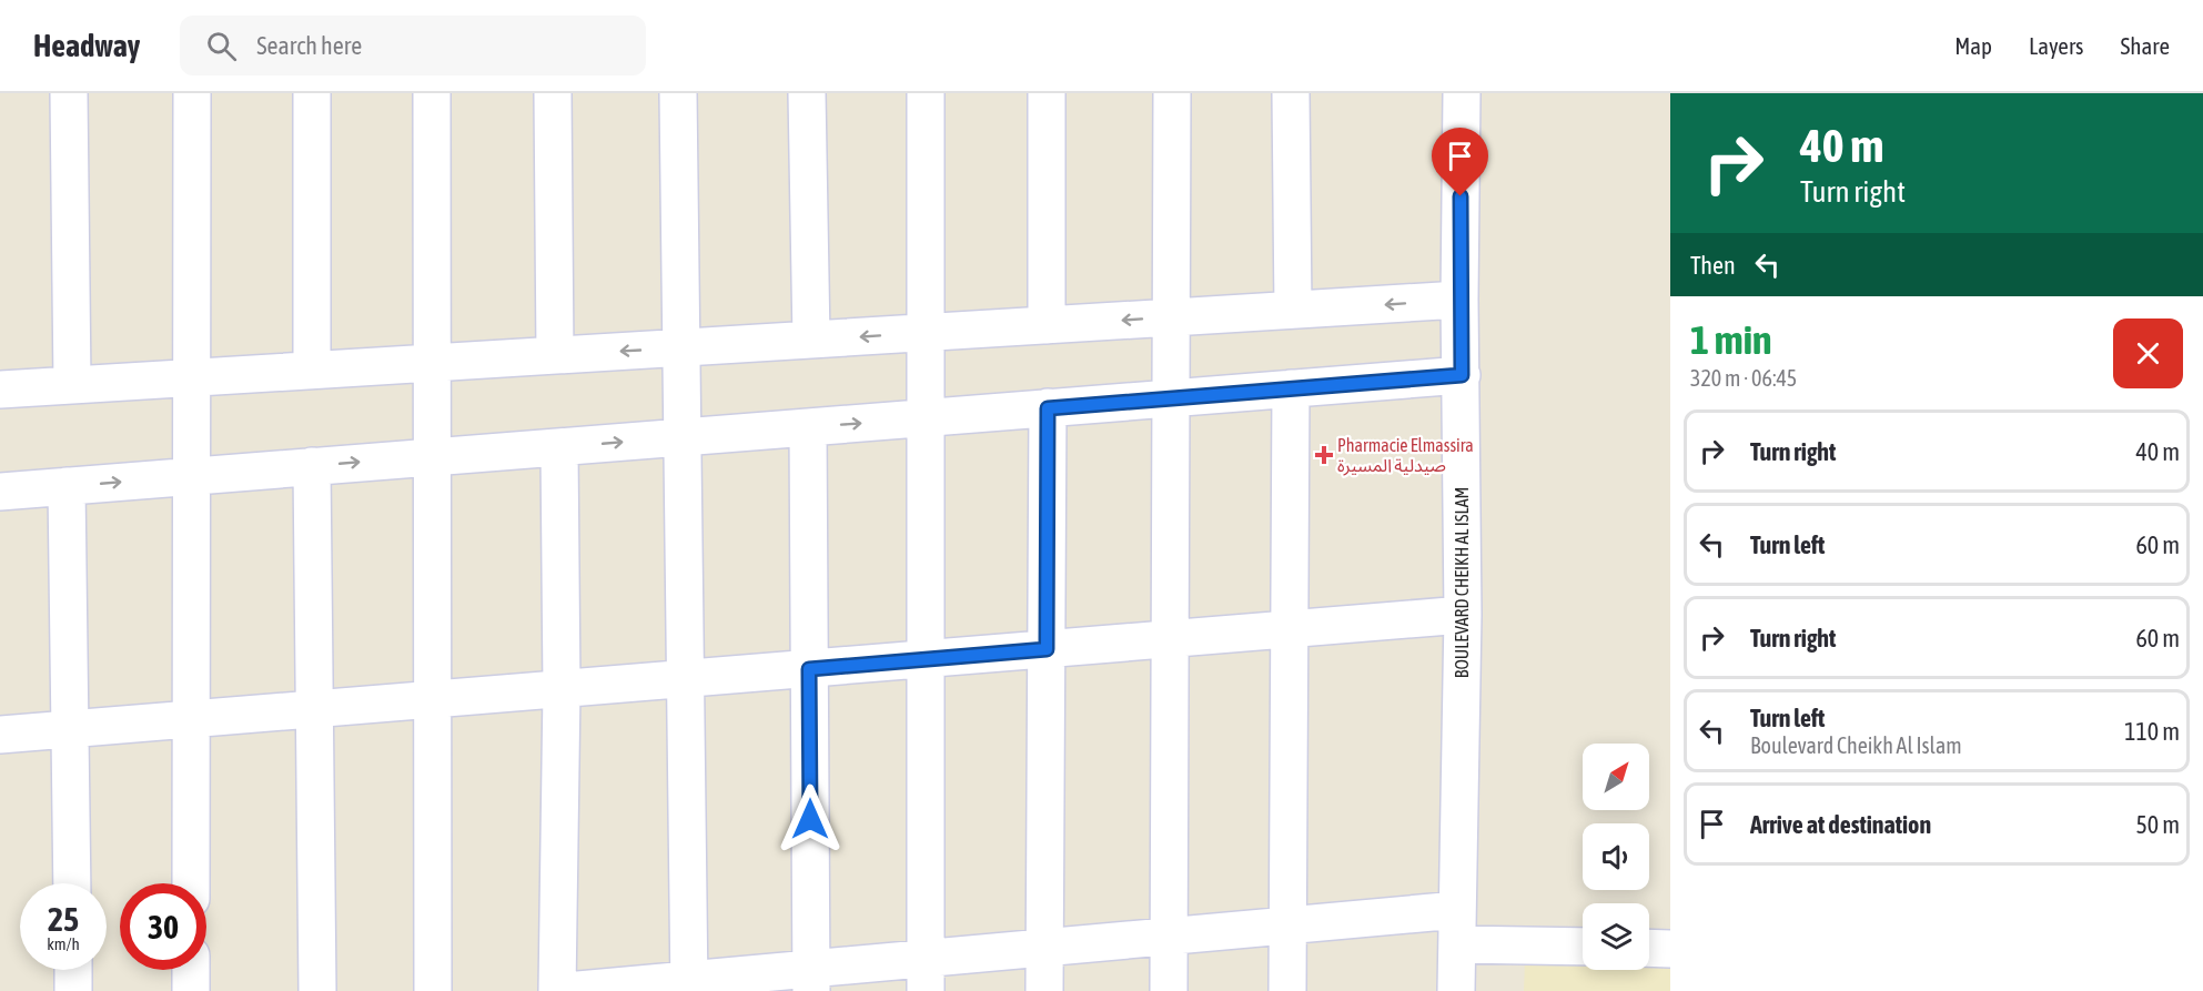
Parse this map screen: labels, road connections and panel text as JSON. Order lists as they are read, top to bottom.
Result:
{
  "streets": {
    "street": ["BOULEVARD CHEIKH AL ISLAM"]
  },
  "places": {
    "health": ["Pharmacie Elmassira صيدلية المسيرة"]
  },
  "north": "top right",
  "page": {
    "header": "Headway",
    "search": "Search here",
    "nav": ["Map", "Layers", "Share"],
    "turn": ["40 m", "Turn right"],
    "then": "Then",
    "heading": ["1 min", "320 m · 06:45"],
    "list": [
      {
        "name": "Turn right",
        "value": "40 m"
      },
      {
        "name": "Turn left",
        "value": "60 m"
      },
      {
        "name": "Turn right",
        "value": "60 m"
      },
      {
        "name": "Turn left",
        "note": "Boulevard Cheikh Al Islam",
        "value": "110 m"
      },
      {
        "name": "Arrive at destination",
        "value": "50 m"
      }
    ],
    "speed": "25 km/h",
    "limit": "30"
  }
}
